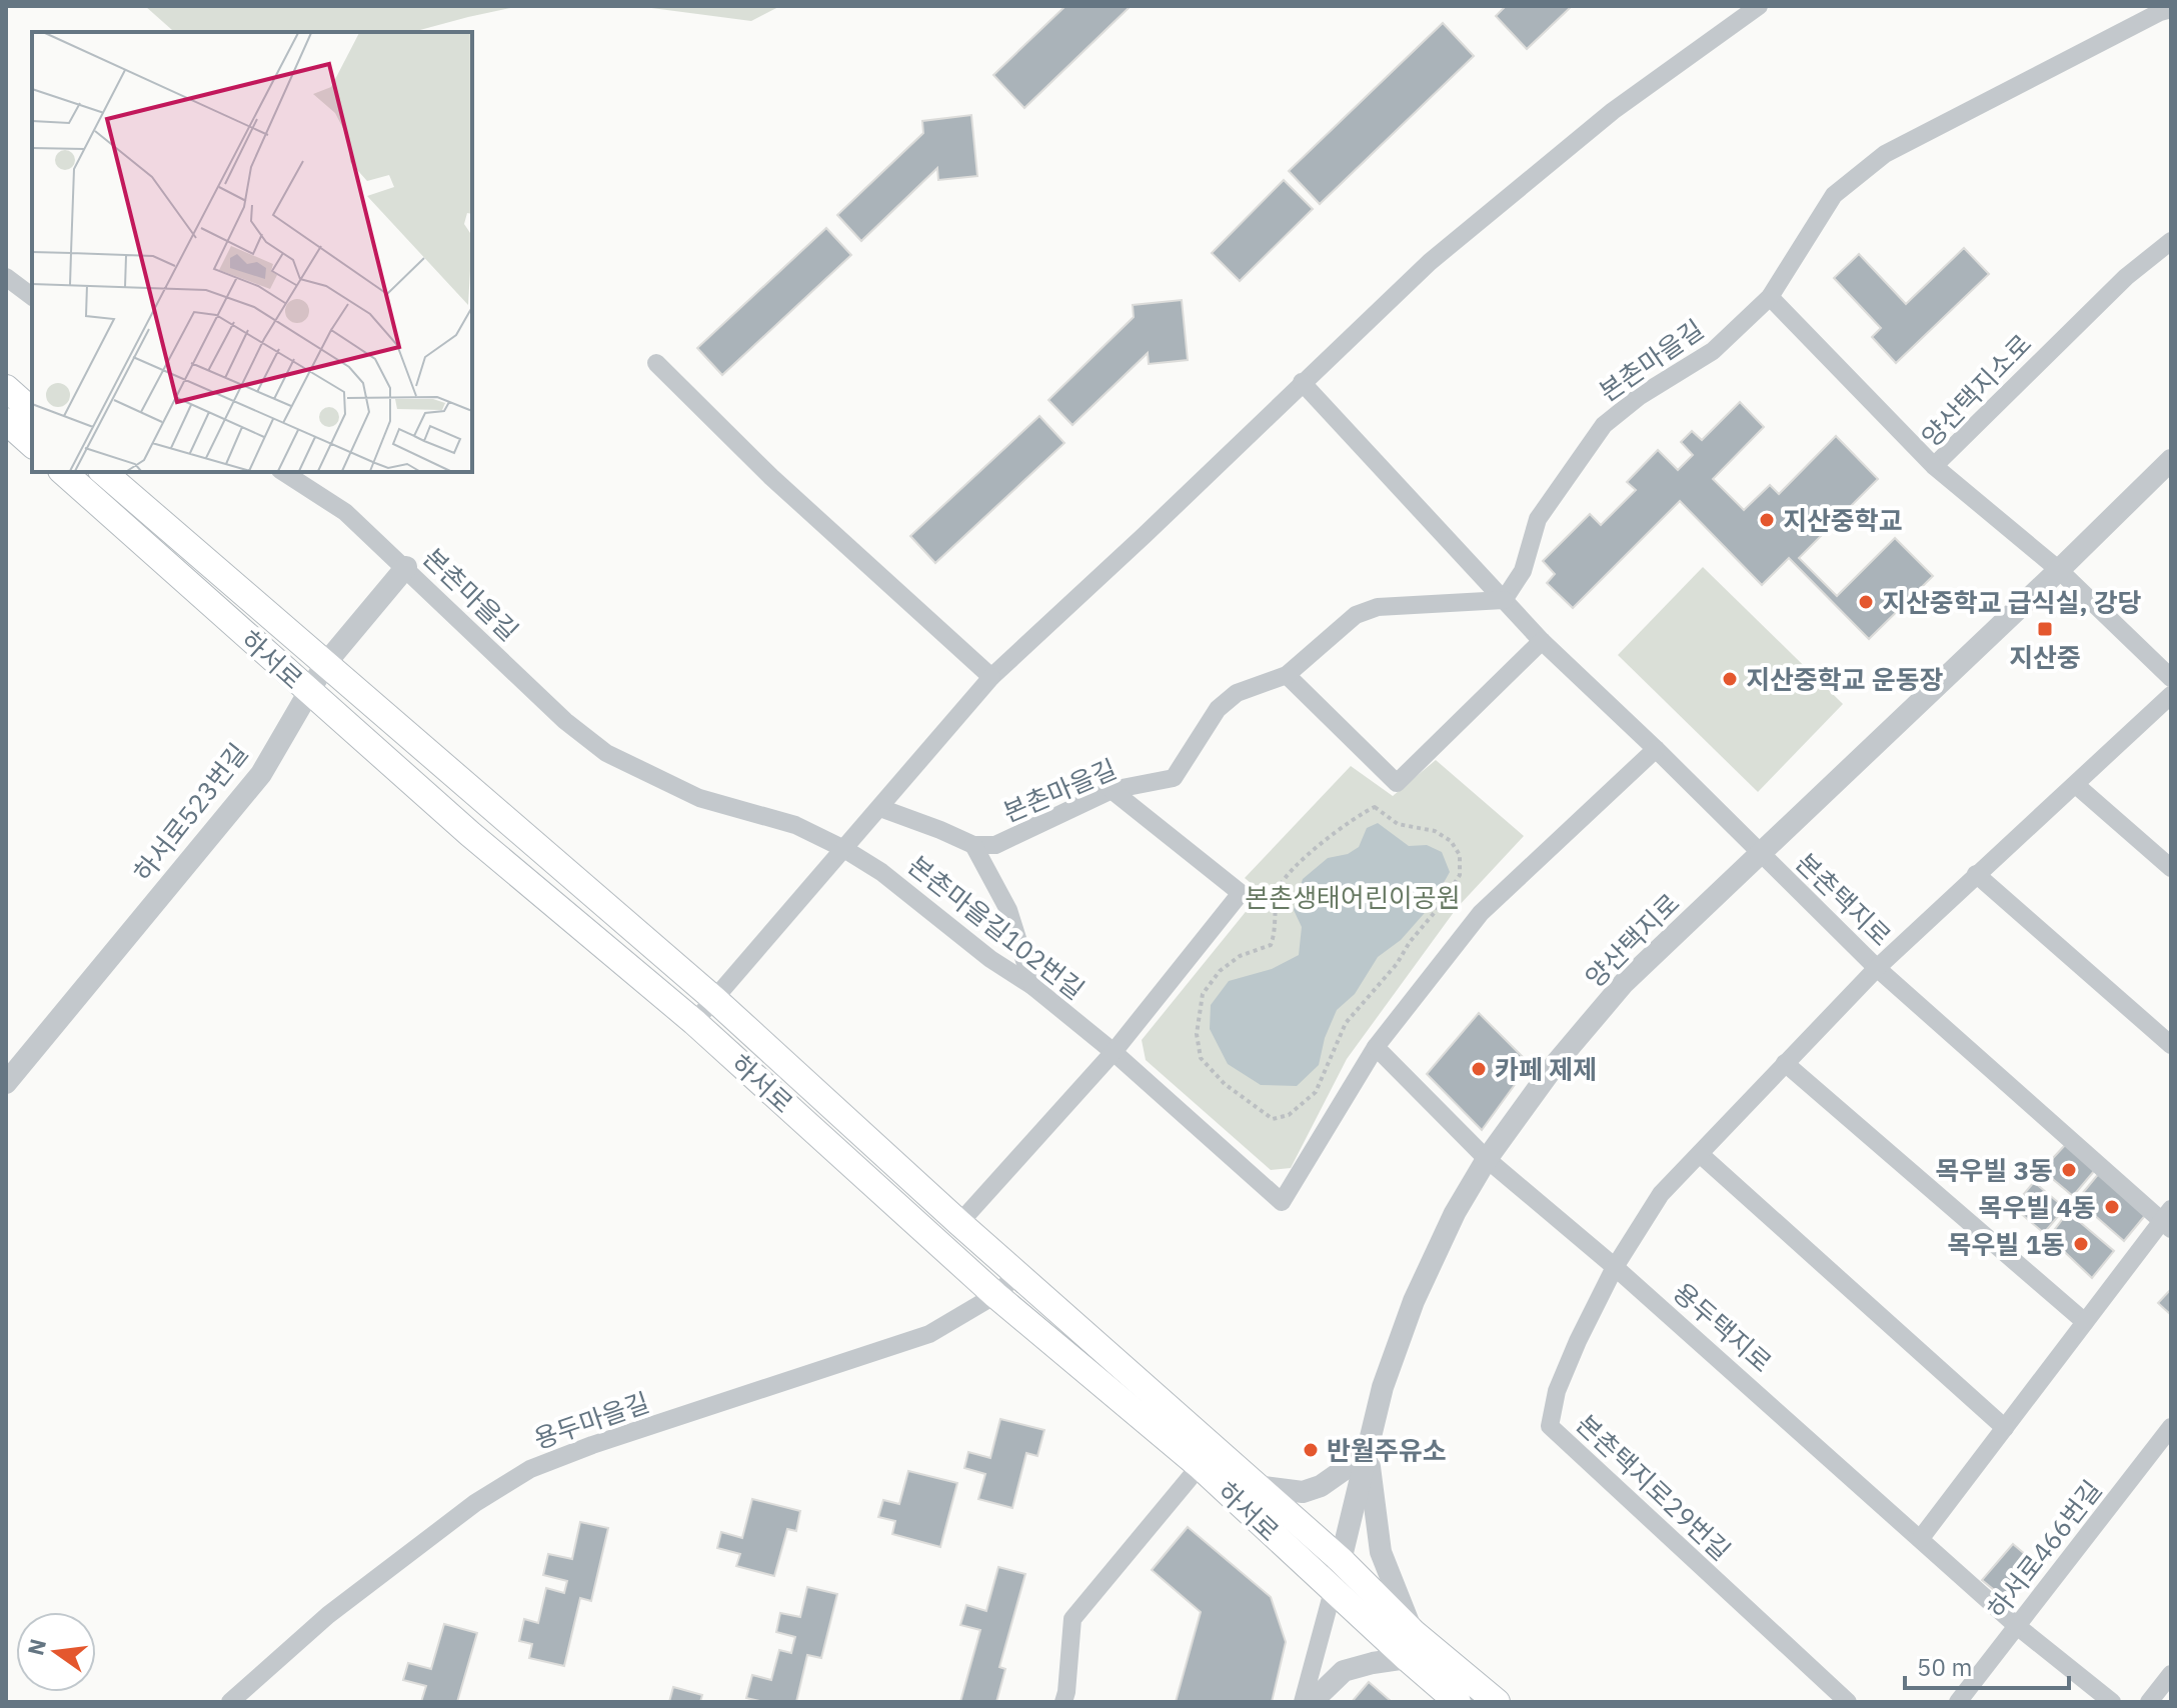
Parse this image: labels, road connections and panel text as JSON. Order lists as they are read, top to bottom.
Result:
{
  "streets": {
    "main road": ["하서로"],
    "street": [
      "본촌마을길",
      "양산택지소로",
      "하서로523번길",
      "본촌택지로",
      "본촌마을길102번길",
      "양산택지로",
      "용두택지로",
      "용두마을길",
      "본촌택지로29번길",
      "하서로466번길"
    ]
  },
  "crossings": [
    ["본촌마을길", "하서로523번길"],
    ["본촌마을길", "본촌택지로"],
    ["본촌마을길", "본촌마을길102번길"],
    ["양산택지소로", "양산택지로"],
    ["하서로", "하서로523번길"],
    ["하서로", "양산택지로"],
    ["하서로", "용두마을길"],
    ["본촌택지로", "본촌마을길102번길"],
    ["본촌택지로", "양산택지로"],
    ["본촌택지로", "본촌택지로29번길"],
    ["본촌마을길102번길", "용두택지로"],
    ["양산택지로", "용두택지로"],
    ["용두택지로", "본촌택지로29번길"],
    ["용두택지로", "하서로466번길"]
  ],
  "parks": ["본촌생태어린이공원"],
  "places": {
    "other": [
      "지산중학교",
      "지산중학교 급식실, 강당",
      "지산중학교 운동장",
      "카페 제제",
      "목우빌 3동",
      "목우빌 4동",
      "목우빌 1동",
      "반월주유소"
    ],
    "transit": ["지산중"]
  },
  "scale_bar": "50 m",
  "north": "left"
}
